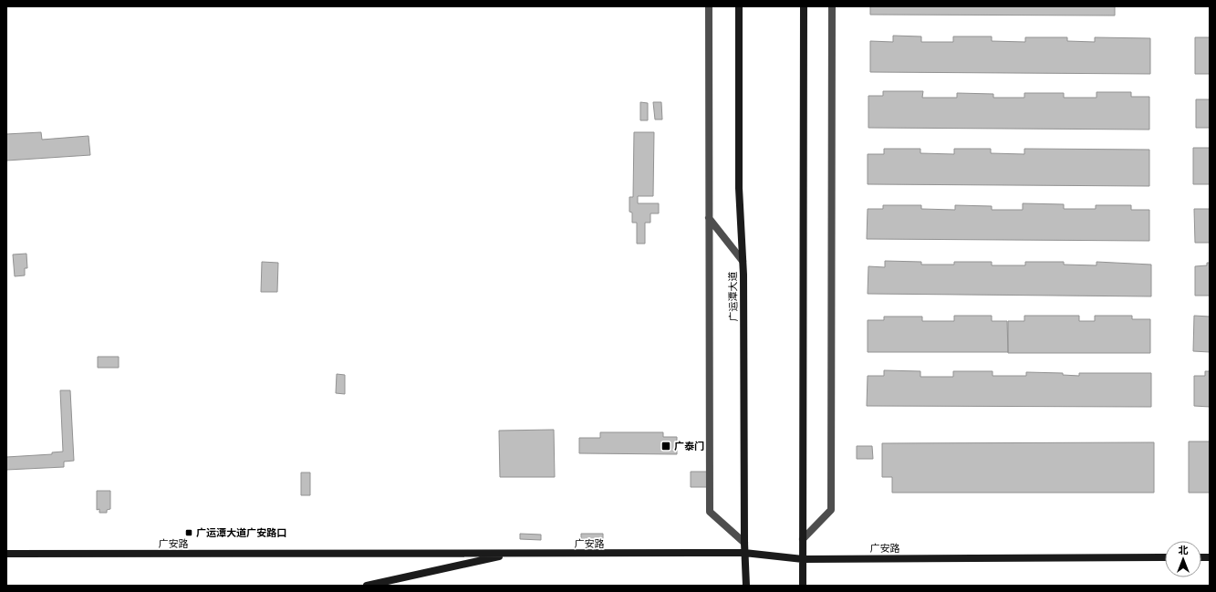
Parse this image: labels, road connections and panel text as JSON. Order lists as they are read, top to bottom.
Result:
{
  "streets": {
    "main road": ["广运潭大道", "广安路"]
  },
  "crossings": [
    ["广运潭大道", "广安路"]
  ],
  "places": {
    "transit": ["广泰门", "广运潭大道广安路口"]
  },
  "north": "top"
}
